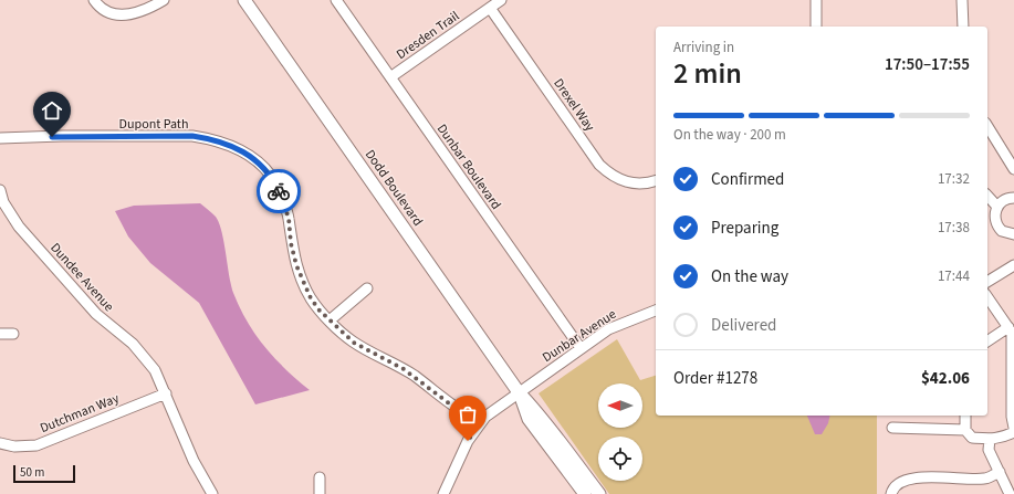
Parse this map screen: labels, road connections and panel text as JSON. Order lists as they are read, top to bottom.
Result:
{
  "streets": {
    "street": [
      "Dresden Trail",
      "Drexel Way",
      "Dupont Path",
      "Dunbar Boulevard",
      "Dodd Boulevard",
      "Dundee Avenue",
      "Dunbar Avenue",
      "Dutchman Way"
    ]
  },
  "crossings": [
    ["Dresden Trail", "Drexel Way"],
    ["Dresden Trail", "Dunbar Boulevard"],
    ["Dunbar Boulevard", "Dunbar Avenue"],
    ["Dodd Boulevard", "Dunbar Avenue"],
    ["Dundee Avenue", "Dutchman Way"]
  ],
  "scale_bar": "50 m",
  "north": "left",
  "page": {
    "heading": ["2 min", "Arriving in", "17:50–17:55"],
    "panel": ["Order #1278", "$42.06"],
    "bar": "On the way · 200 m",
    "list": [
      ["Confirmed", "17:32"],
      ["Preparing", "17:38"],
      ["On the way", "17:44"],
      "Delivered"
    ],
    "scale": "50 m"
  }
}
